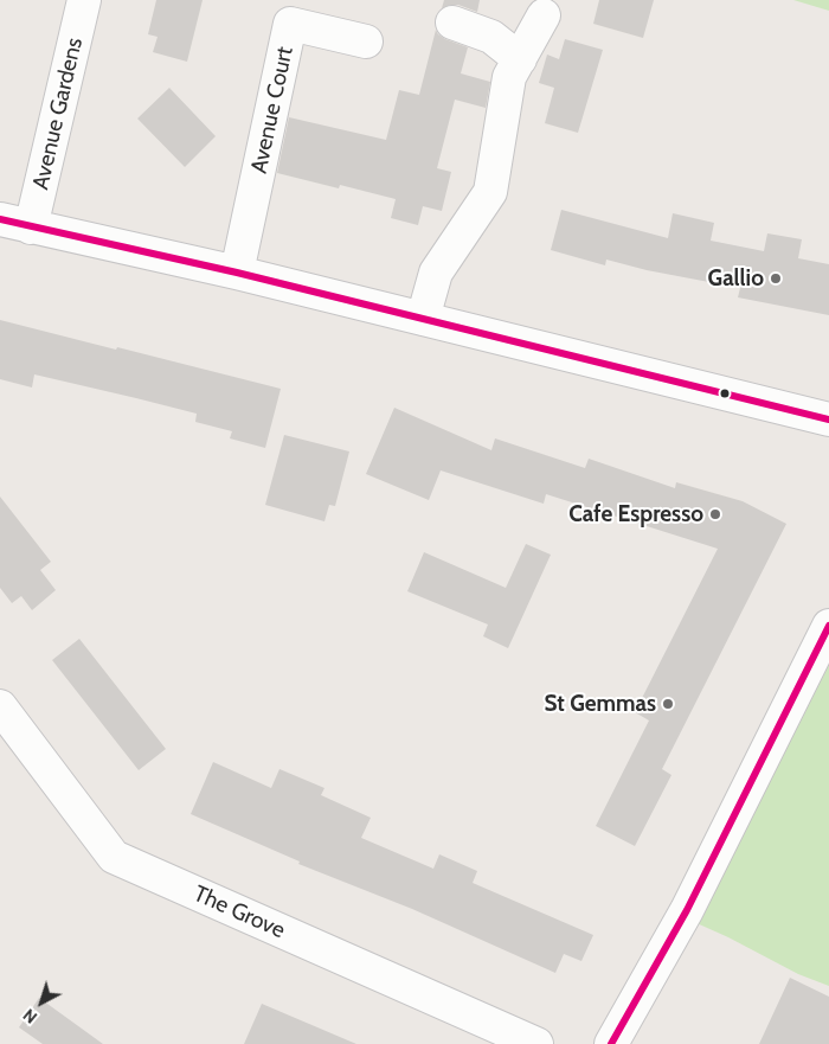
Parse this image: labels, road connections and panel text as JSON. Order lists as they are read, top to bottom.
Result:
{
  "streets": {
    "street": ["Avenue Court", "Avenue Gardens", "The Grove"]
  },
  "places": ["Gallio", "Cafe Espresso", "St Gemmas"],
  "north": "bottom left"
}
